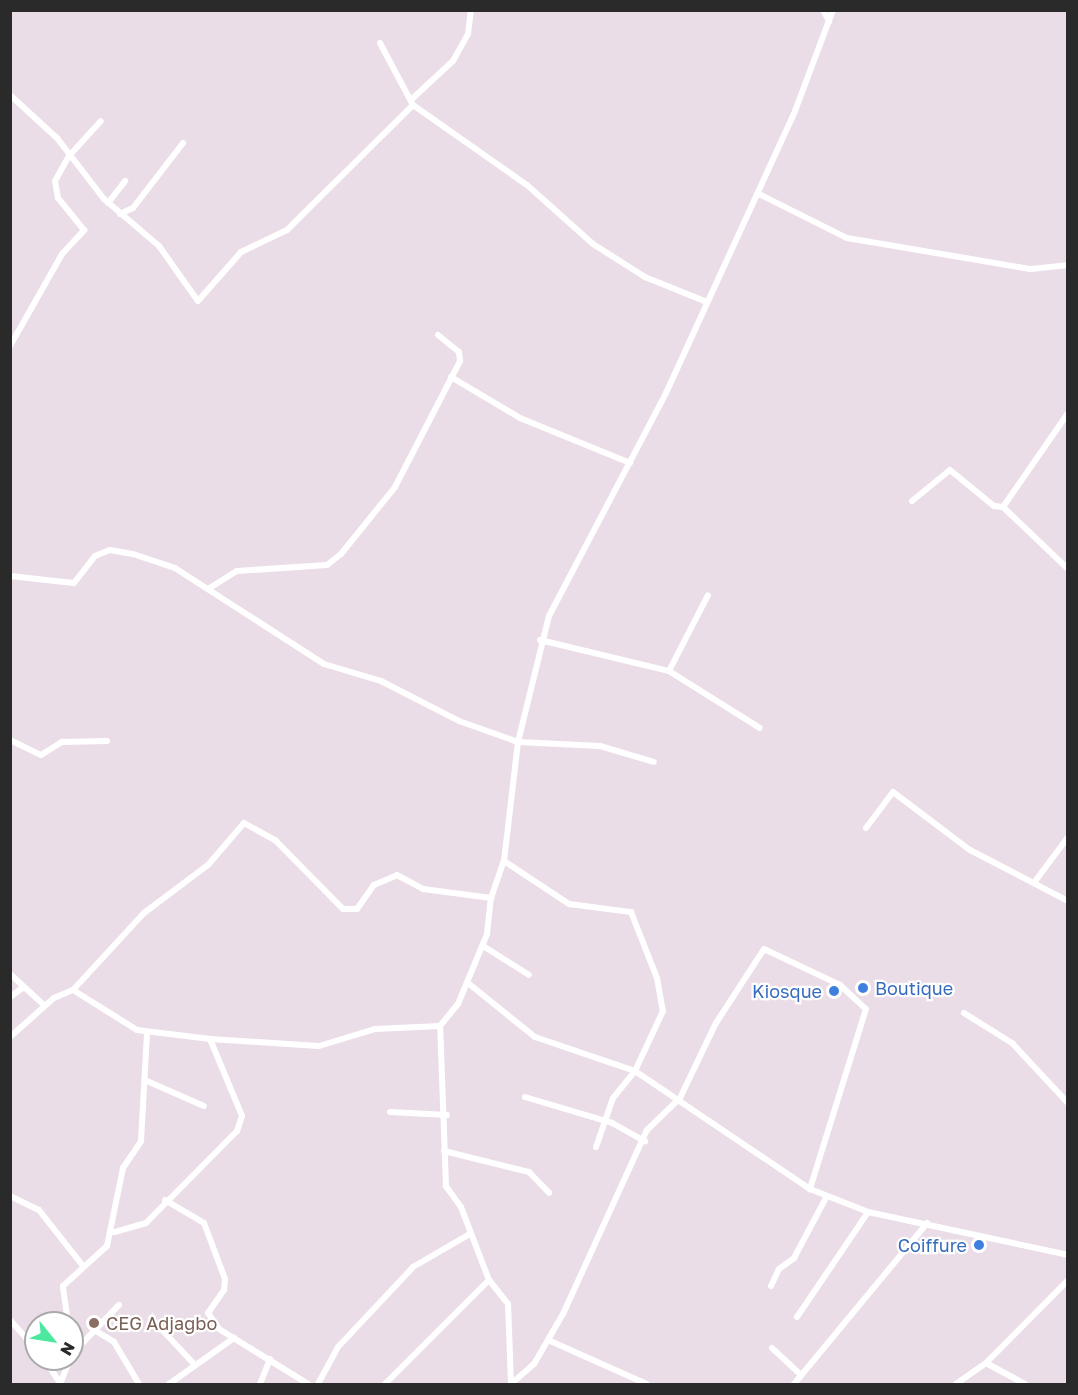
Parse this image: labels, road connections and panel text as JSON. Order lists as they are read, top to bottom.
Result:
{
  "places": [
    "Boutique",
    "Kiosque",
    "Coiffure",
    "CEG Adjagbo"
  ],
  "north": "bottom right"
}
